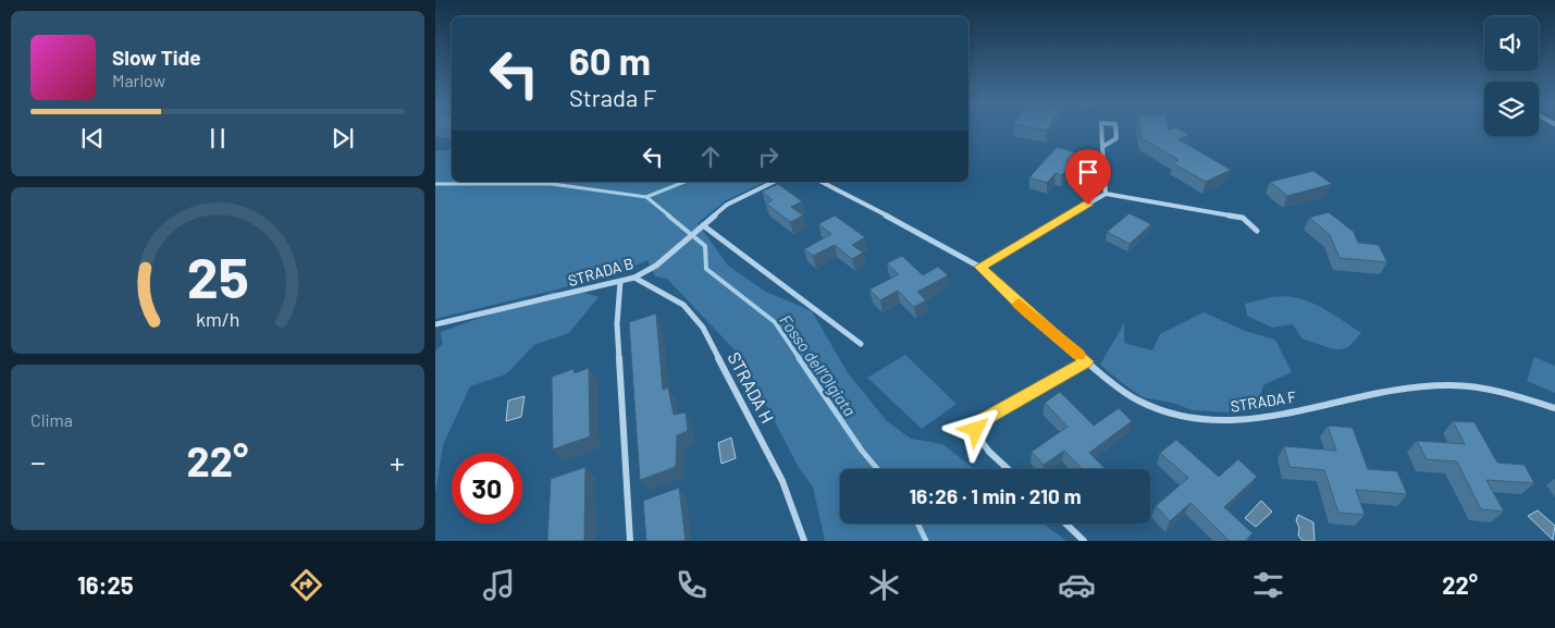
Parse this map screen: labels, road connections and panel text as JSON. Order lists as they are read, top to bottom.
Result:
{
  "streets": {
    "street": ["STRADA B", "STRADA H", "STRADA F"]
  },
  "crossings": [
    ["STRADA B", "STRADA H"]
  ],
  "water": ["Fosso dell’Olgiata"],
  "page": {
    "turn": ["60 m", "Strada F"],
    "song": ["Slow Tide", "Marlow"],
    "tile": "Clima",
    "heat": ["−", "22°", "+"],
    "limit": "30",
    "trip": "16:26 · 1 min · 210 m",
    "tabs": ["16:25", "22°"],
    "gauge": ["25", "km/h"]
  }
}
